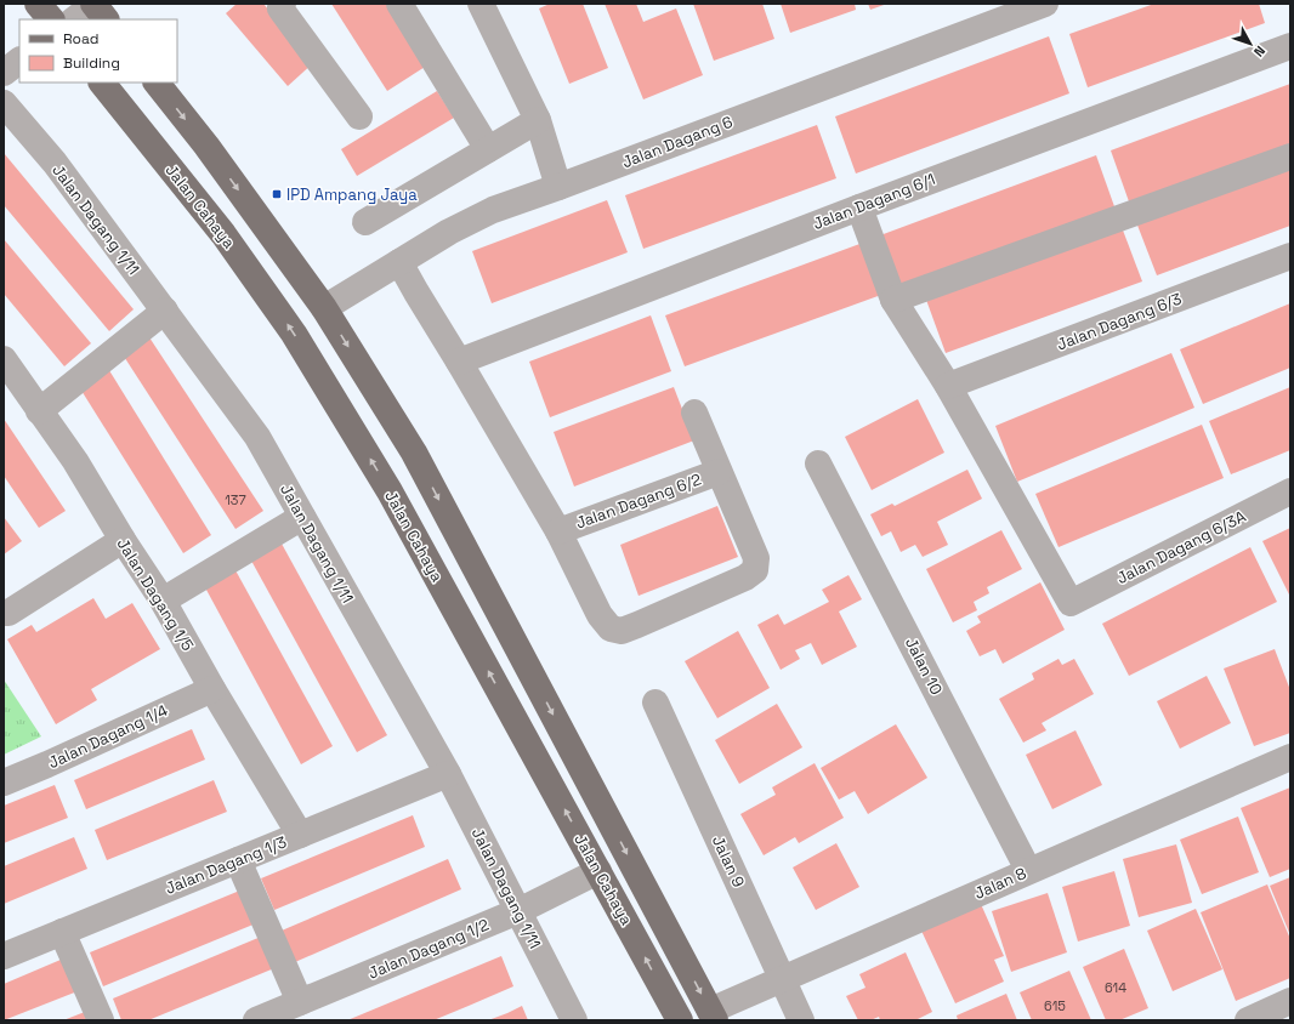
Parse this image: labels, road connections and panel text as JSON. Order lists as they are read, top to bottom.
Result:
{
  "streets": {
    "main road": ["Jalan Cahaya"],
    "street": [
      "Jalan Dagang 6",
      "Jalan Dagang 6/1",
      "Jalan Dagang 1/11",
      "Jalan Dagang 6/3",
      "Jalan Dagang 6/2",
      "Jalan Dagang 6/3A",
      "Jalan Dagang 1/5",
      "Jalan 10",
      "Jalan Dagang 1/4",
      "Jalan 9",
      "Jalan Dagang 1/3",
      "Jalan 8",
      "Jalan Dagang 1/2"
    ]
  },
  "crossings": [
    ["Jalan Dagang 6", "Jalan Cahaya"],
    ["Jalan Cahaya", "Jalan 8"],
    ["Jalan Cahaya", "Jalan Dagang 1/2"],
    ["Jalan Dagang 1/11", "Jalan Dagang 1/3"],
    ["Jalan Dagang 1/11", "Jalan Dagang 1/2"],
    ["Jalan Dagang 6/3", "Jalan Dagang 6/3A"],
    ["Jalan Dagang 1/5", "Jalan Dagang 1/4"],
    ["Jalan Dagang 1/5", "Jalan Dagang 1/3"],
    ["Jalan 10", "Jalan 8"],
    ["Jalan 9", "Jalan 8"]
  ],
  "places": {
    "transit": ["IPD Ampang Jaya"]
  },
  "house_numbers": ["137", "614", "615"],
  "legend": ["Road", "Building"],
  "north": "bottom right"
}
